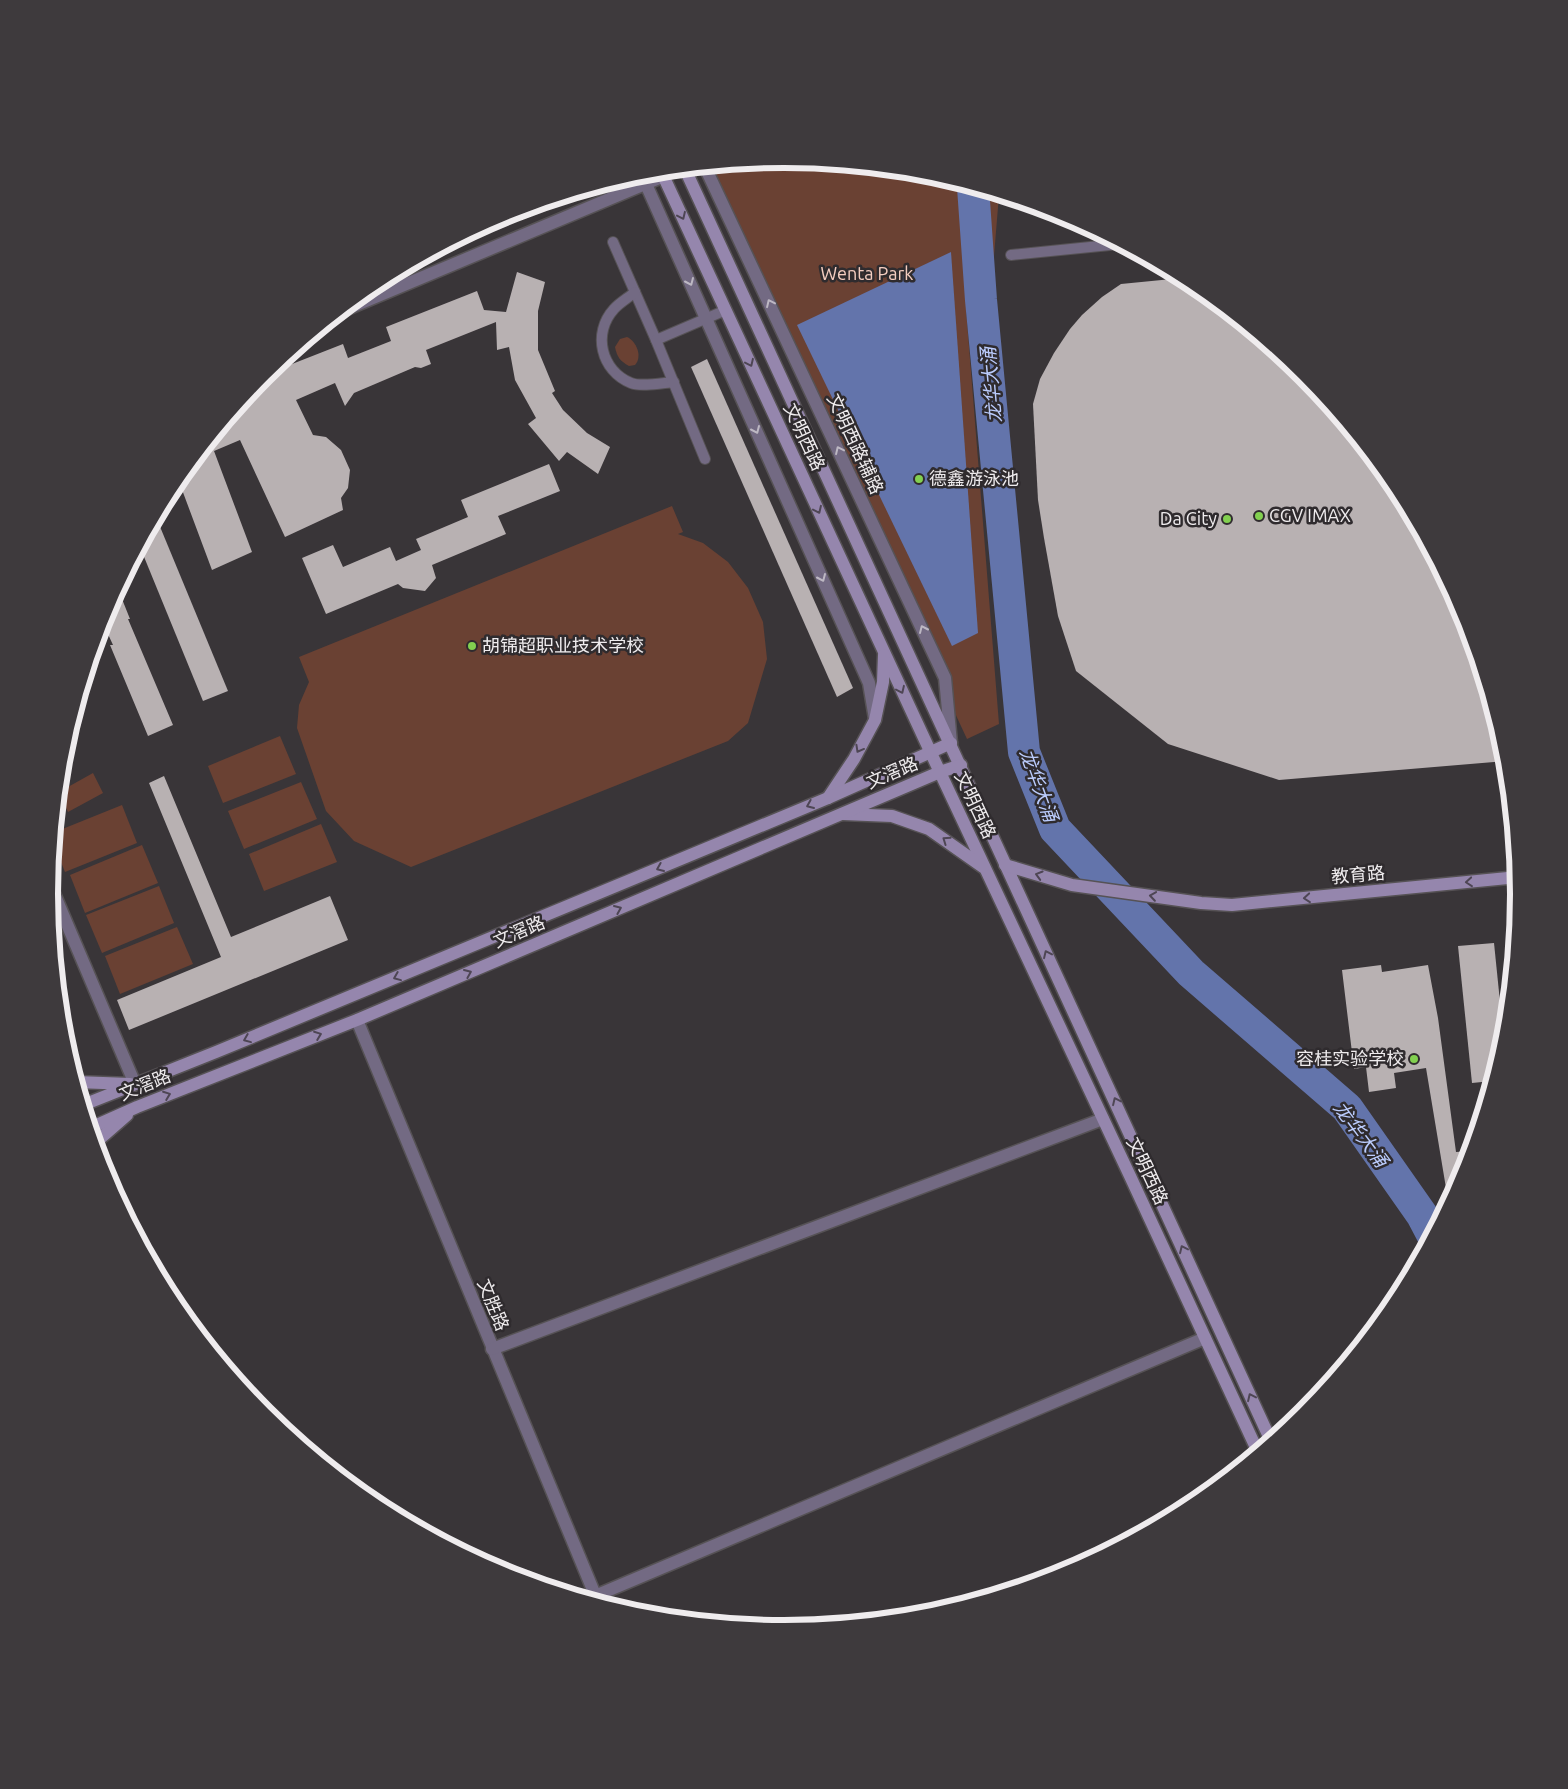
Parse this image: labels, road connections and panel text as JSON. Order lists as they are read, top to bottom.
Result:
{
  "streets": {
    "street": [
      "文明西路",
      "文明西路辅路",
      "文滘路",
      "教育路",
      "文胜路"
    ]
  },
  "crossings": [
    ["文明西路", "文明西路辅路"],
    ["文明西路", "文滘路"],
    ["文明西路", "教育路"],
    ["文明西路辅路", "文滘路"],
    ["文滘路", "文胜路"]
  ],
  "one_way": ["教育路"],
  "water": ["龙华大涌"],
  "parks": ["Wenta Park"],
  "places": [
    "德鑫游泳池",
    "CGV IMAX",
    "Da City",
    "胡锦超职业技术学校",
    "容桂实验学校"
  ]
}
